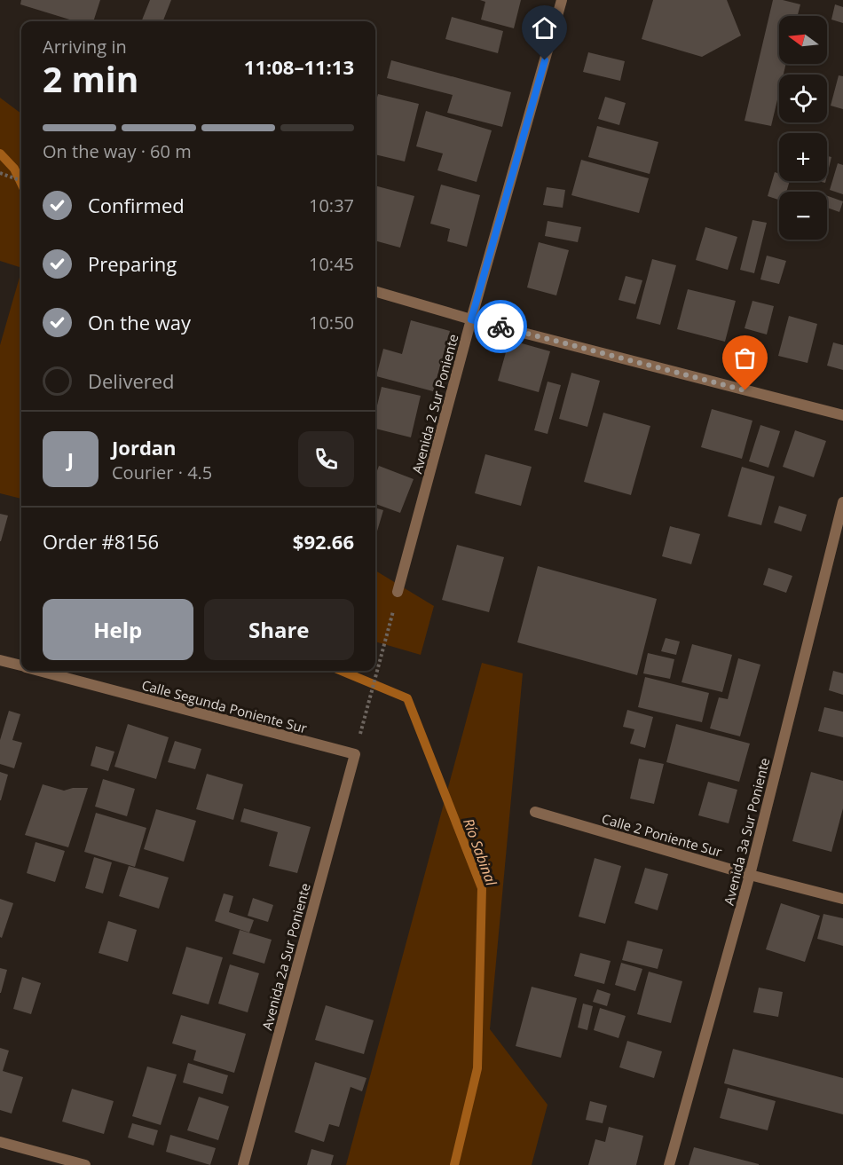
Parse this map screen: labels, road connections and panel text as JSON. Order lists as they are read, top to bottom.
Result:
{
  "streets": {
    "street": [
      "Avenida 2 Sur Poniente",
      "Calle Segunda Poniente Sur",
      "Avenida 3a Sur Poniente",
      "Calle 2 Poniente Sur",
      "Avenida 2a Sur Poniente"
    ]
  },
  "crossings": [
    ["Calle Segunda Poniente Sur", "Avenida 2a Sur Poniente"],
    ["Avenida 3a Sur Poniente", "Calle 2 Poniente Sur"]
  ],
  "water": ["Río Sabinal"],
  "north": "left",
  "page": {
    "map_buttons": ["+", "−"],
    "heading": ["2 min", "Arriving in", "11:08–11:13"],
    "panel": [
      "Jordan",
      "Courier · 4.5",
      "Order #8156",
      "$92.66"
    ],
    "bar": "On the way · 60 m",
    "list": [
      ["Confirmed", "10:37"],
      ["Preparing", "10:45"],
      ["On the way", "10:50"],
      "Delivered"
    ],
    "round": "J",
    "buttons": ["Help", "Share"]
  }
}
